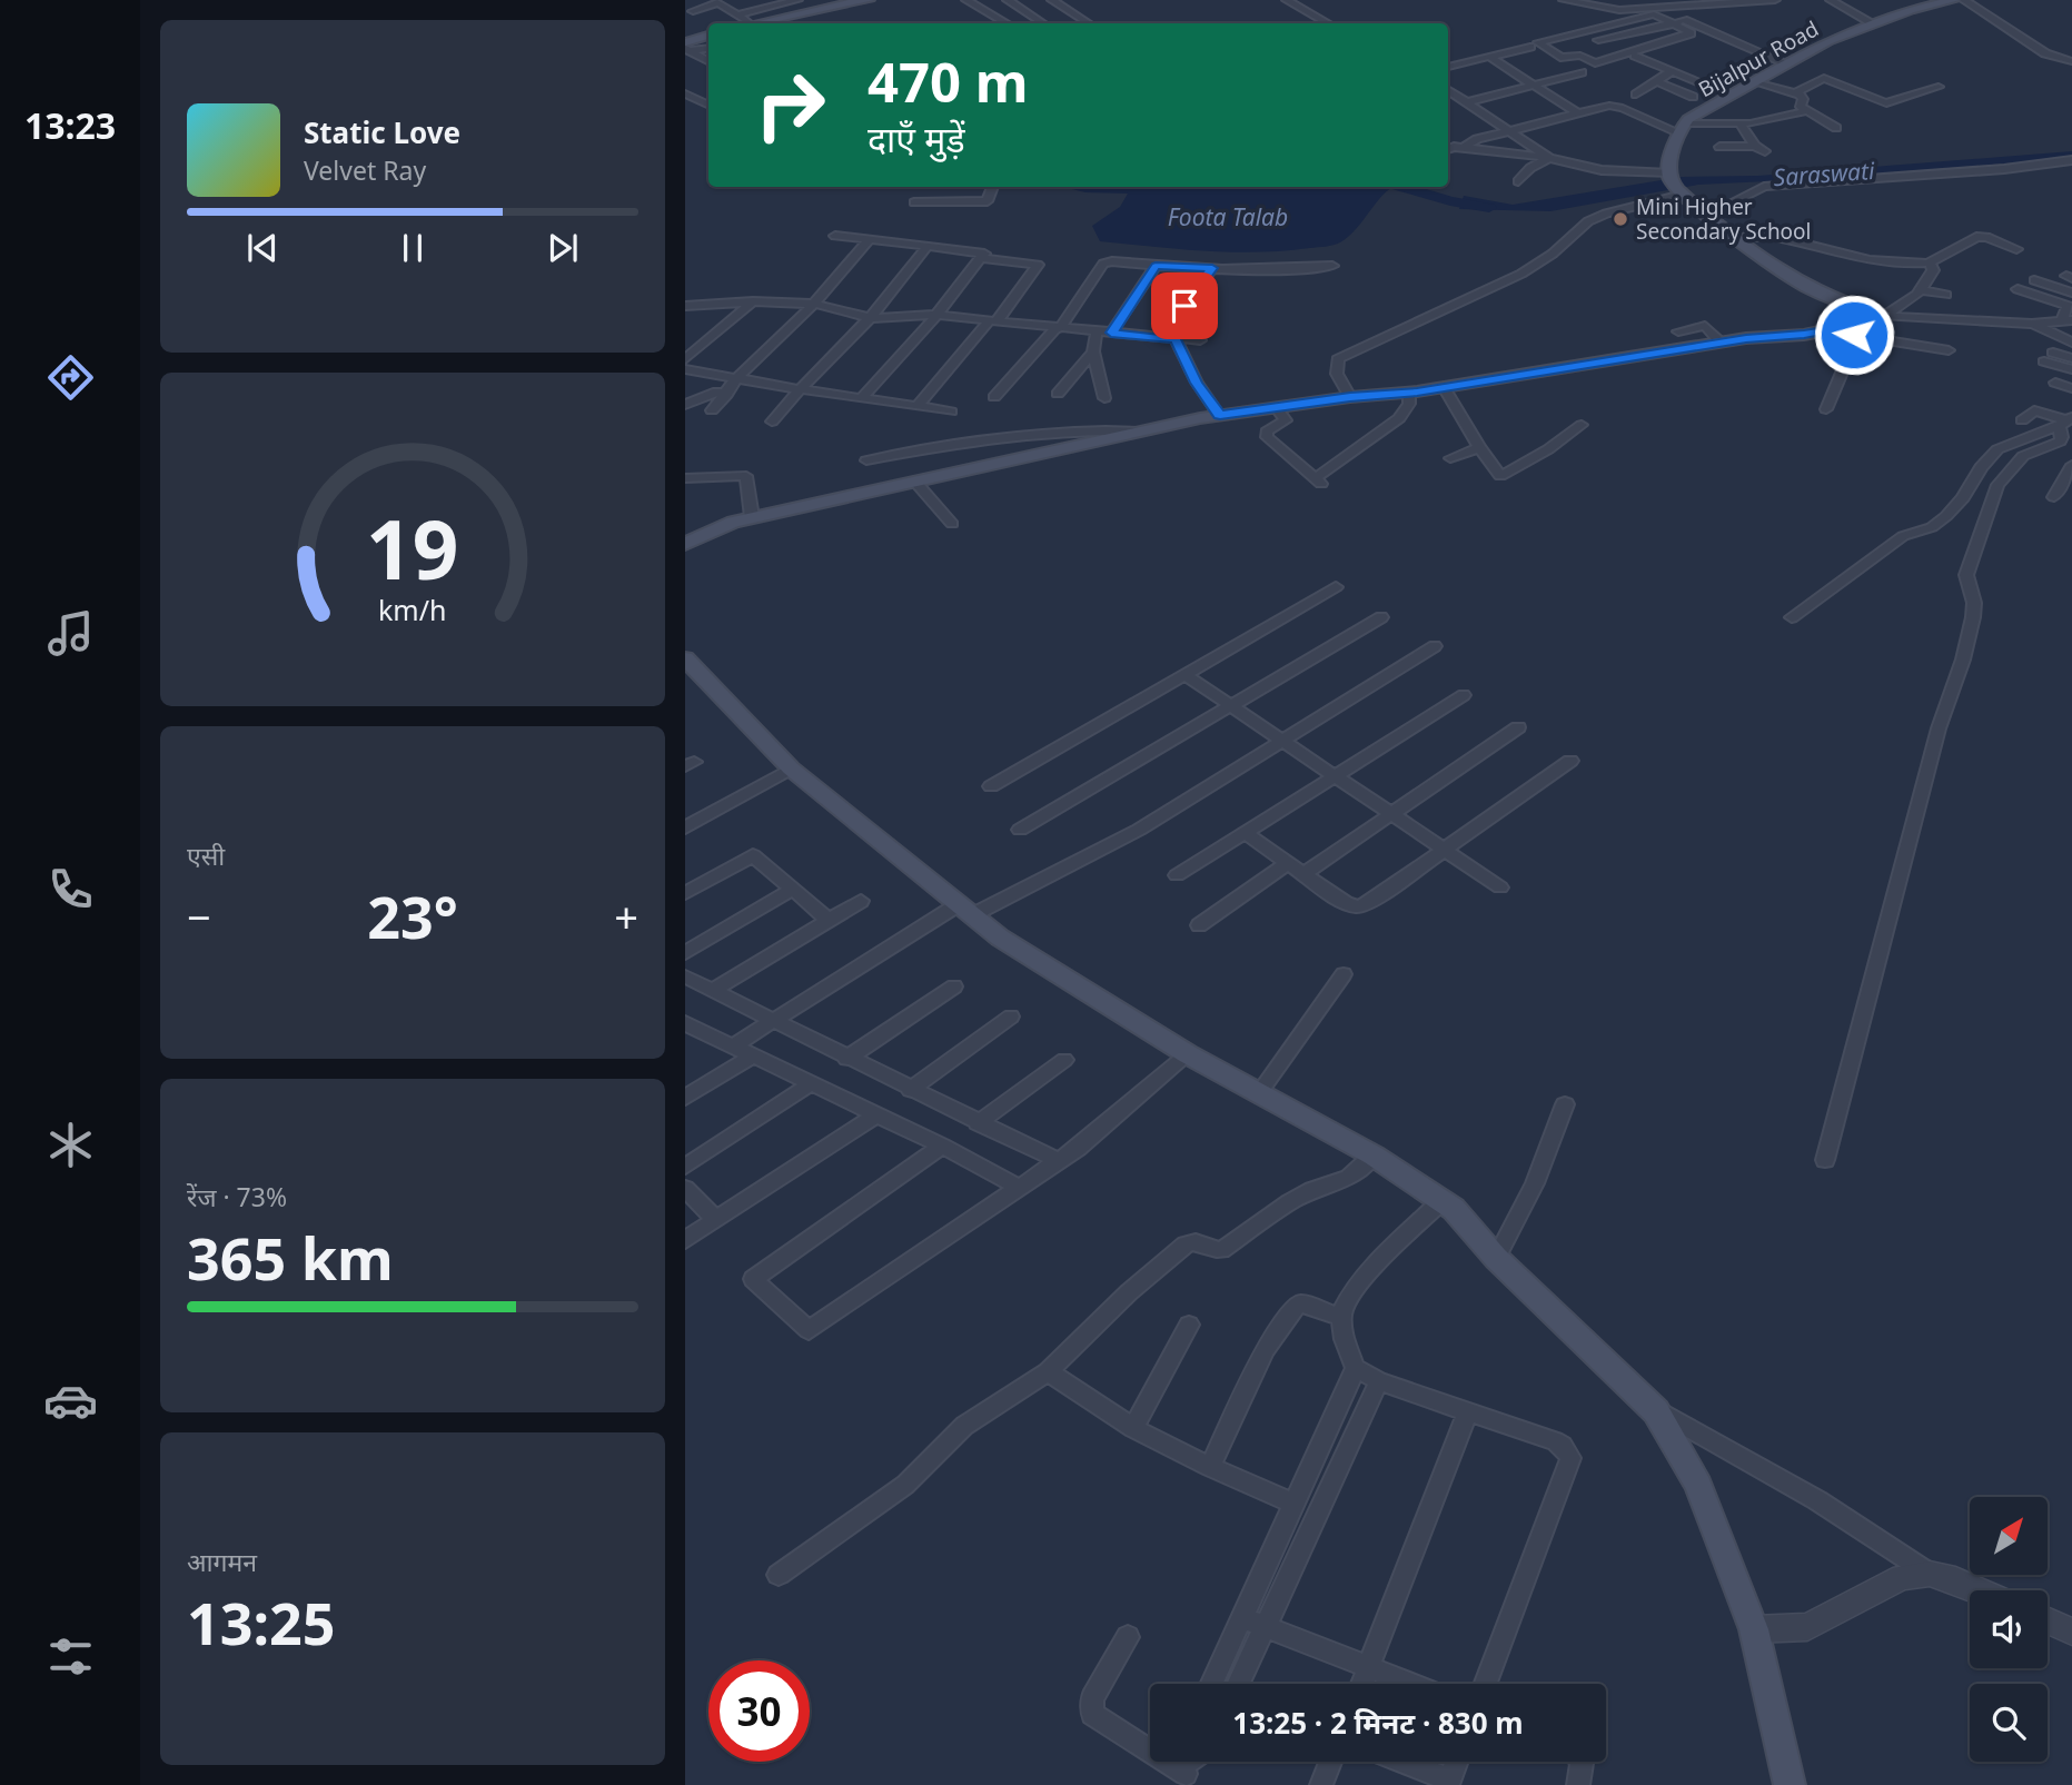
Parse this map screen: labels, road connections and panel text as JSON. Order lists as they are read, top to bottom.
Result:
{
  "streets": {
    "main road": ["Bijalpur Road"]
  },
  "water": ["Saraswati", "Foota Talab"],
  "places": ["Mini Higher Secondary School"],
  "north": "top right",
  "page": {
    "tabs": "13:23",
    "turn": ["470 m", "दाएँ मुड़ें"],
    "song": ["Static Love", "Velvet Ray"],
    "tile": [
      "एसी",
      ["रेंज · 73%", "365 km"],
      ["आगमन", "13:25"]
    ],
    "heat": ["−", "23°", "+"],
    "limit": "30",
    "trip": "13:25 · 2 मिनट · 830 m",
    "gauge": ["19", "km/h"]
  }
}
